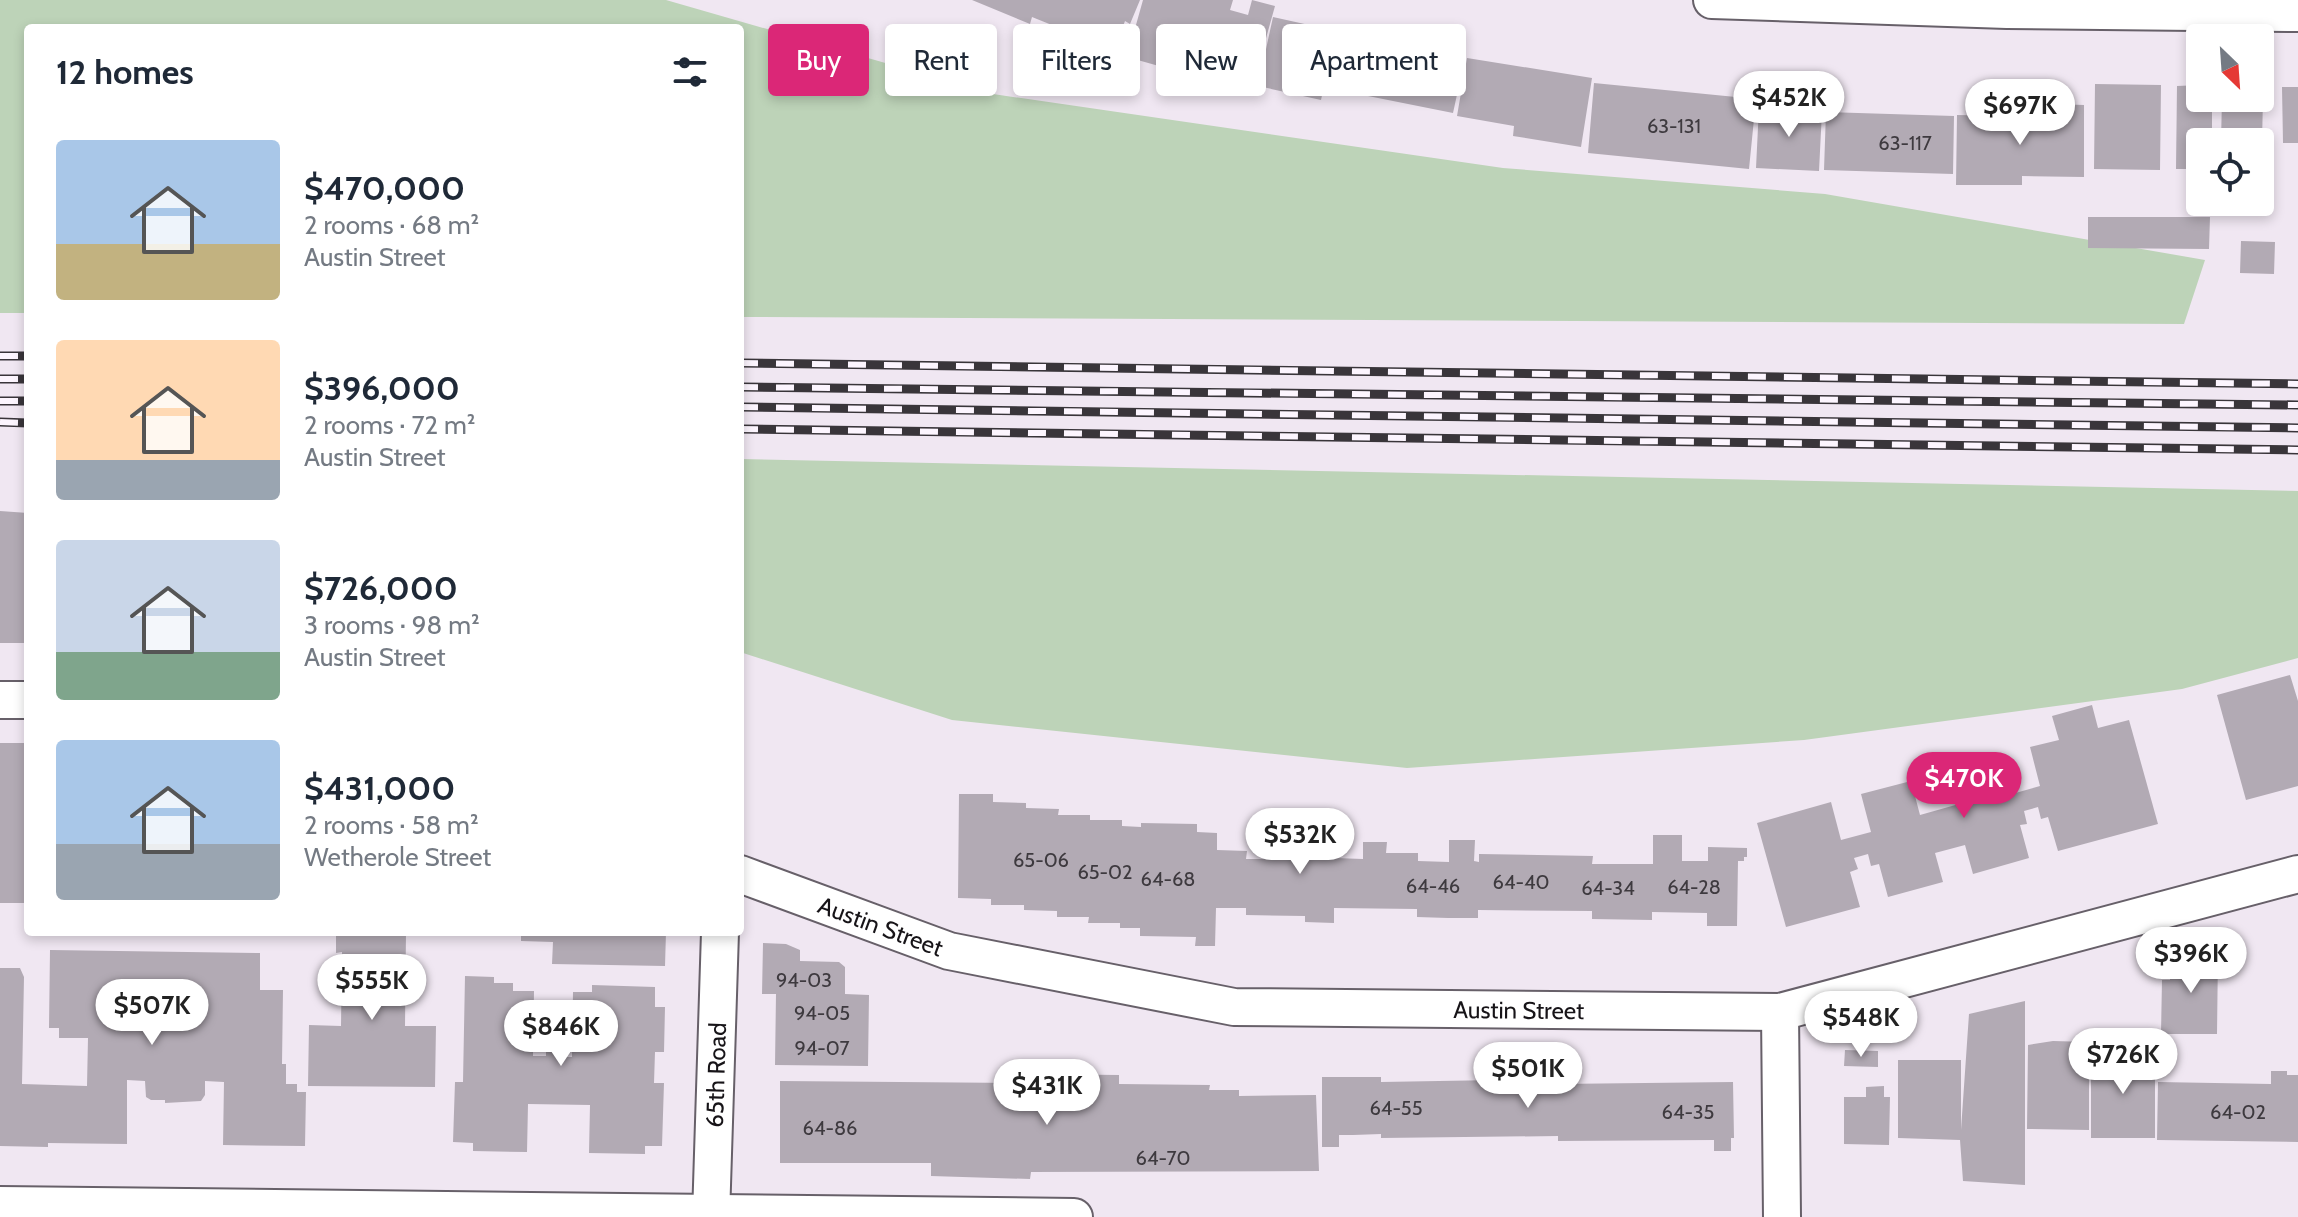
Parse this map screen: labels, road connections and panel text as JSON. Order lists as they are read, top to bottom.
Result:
{
  "streets": {
    "street": ["Austin Street", "65th Road"]
  },
  "house_numbers": [
    "63-131",
    "63-117",
    "65-06",
    "65-02",
    "64-68",
    "64-40",
    "64-46",
    "64-28",
    "64-34",
    "94-03",
    "94-05",
    "94-07",
    "64-55",
    "64-35",
    "64-02",
    "64-86",
    "64-70"
  ],
  "north": "bottom right",
  "page": {
    "chip": [
      "Buy",
      "Rent",
      "Filters",
      "New",
      "Apartment"
    ],
    "heading": "12 homes",
    "price": [
      "$452K",
      "$697K",
      "$470K",
      "$532K",
      "$396K",
      "$555K",
      "$507K",
      "$548K",
      "$846K",
      "$726K",
      "$501K",
      "$431K"
    ],
    "list": [
      {
        "name": "$470,000",
        "note": "2 rooms · 68 m² · Austin Street"
      },
      {
        "name": "$396,000",
        "note": "2 rooms · 72 m² · Austin Street"
      },
      {
        "name": "$726,000",
        "note": "3 rooms · 98 m² · Austin Street"
      },
      {
        "name": "$431,000",
        "note": "2 rooms · 58 m² · Wetherole Street"
      }
    ]
  }
}
